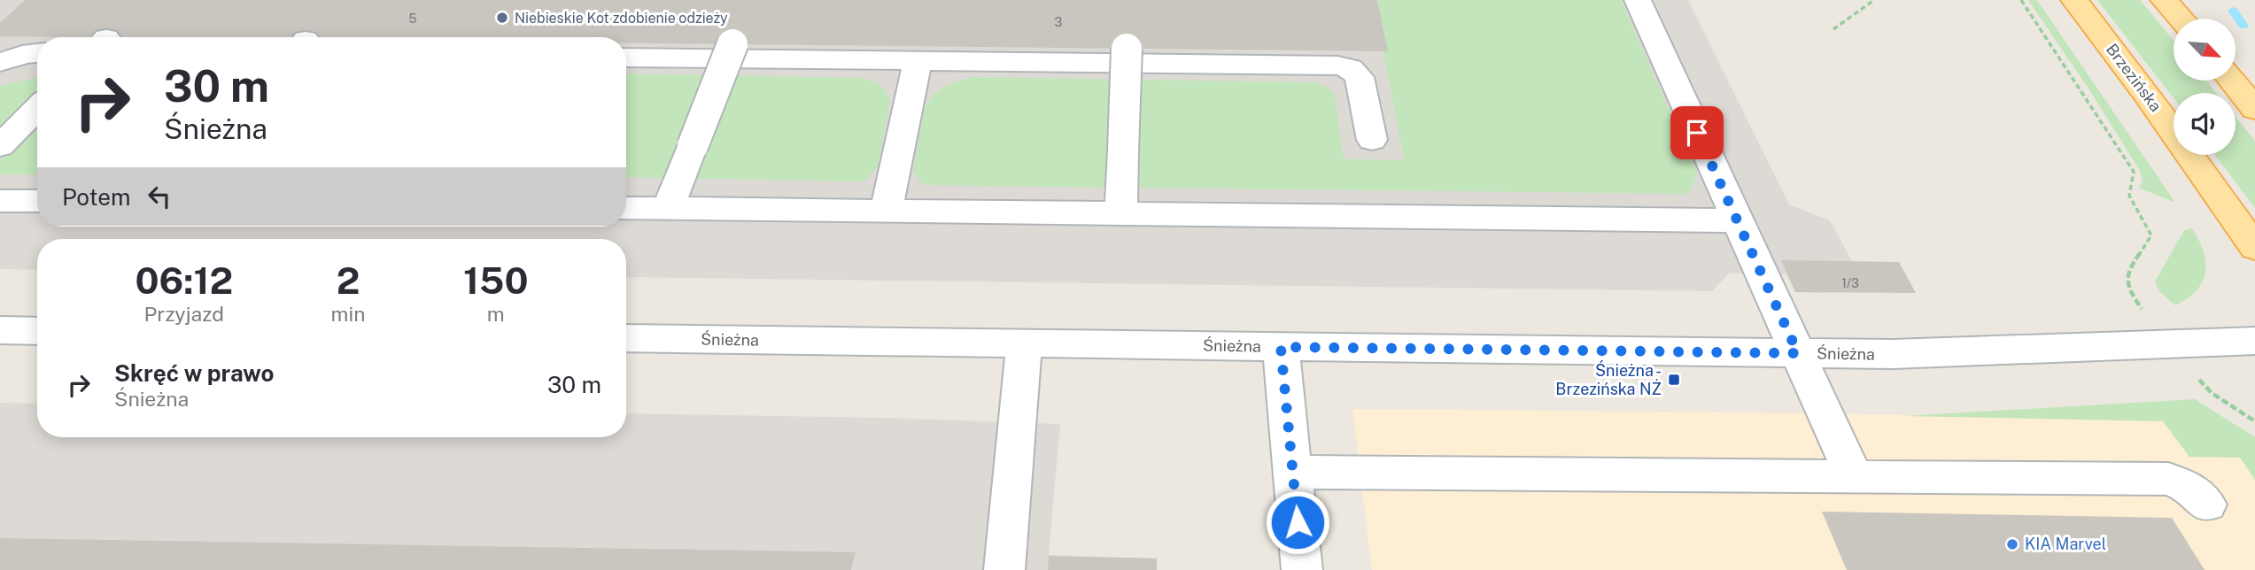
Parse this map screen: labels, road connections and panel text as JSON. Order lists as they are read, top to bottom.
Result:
{
  "streets": {
    "main road": ["Brzezińska"],
    "street": ["Śnieżna"]
  },
  "places": {
    "other": ["Niebieskie Kot zdobienie odzieży", "KIA Marvel"],
    "transit": ["Śnieżna - Brzezińska NŻ"]
  },
  "house_numbers": ["5", "3", "1/3"],
  "north": "bottom right",
  "page": {
    "turn": ["30 m", "Śnieżna"],
    "then": "Potem",
    "eta": [
      "06:12",
      "Przyjazd",
      "2",
      "min",
      "150",
      "m"
    ],
    "list": [
      {
        "name": "Skręć w prawo",
        "note": "Śnieżna",
        "value": "30 m"
      }
    ]
  }
}
